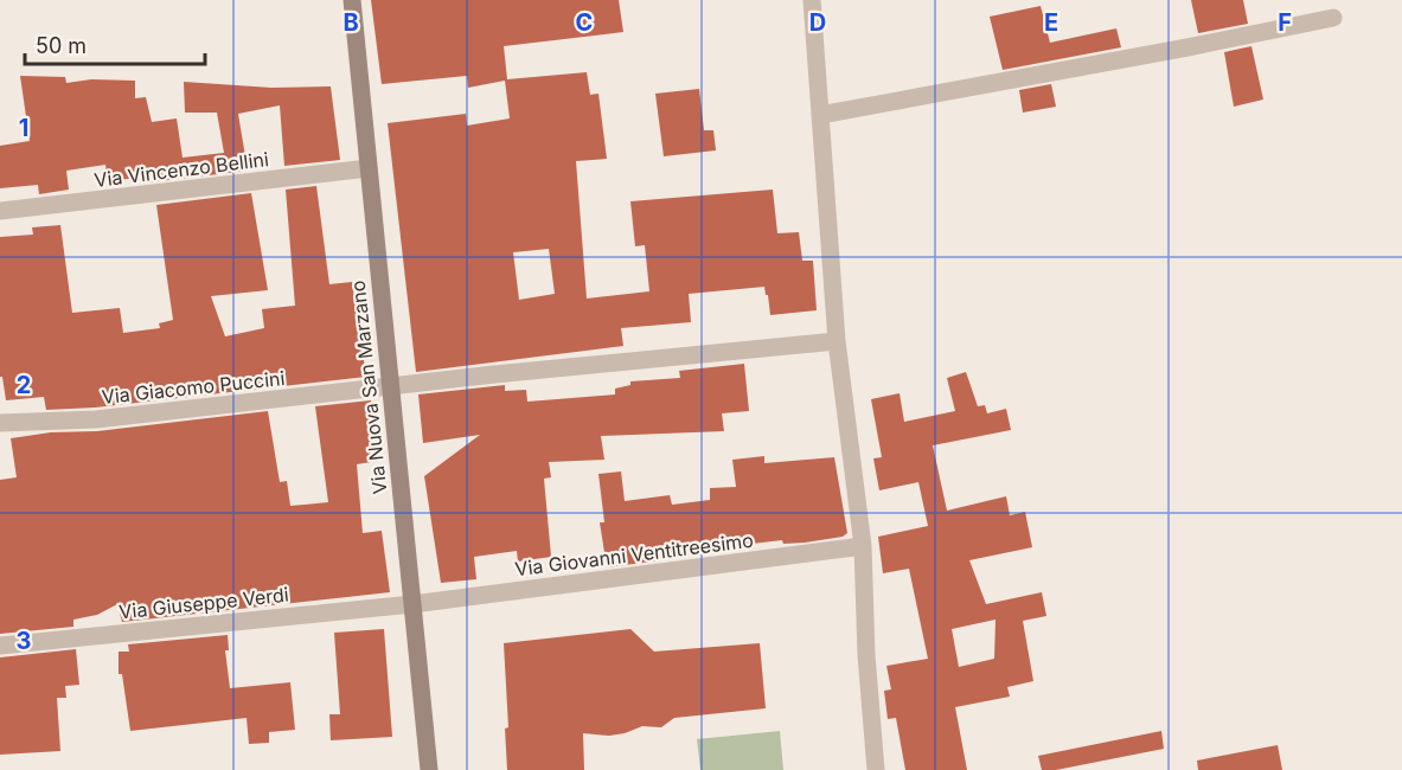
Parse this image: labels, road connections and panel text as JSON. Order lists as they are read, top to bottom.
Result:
{
  "streets": {
    "main road": ["Via Nuova San Marzano"],
    "street": [
      "Via Vincenzo Bellini",
      "Via Giacomo Puccini",
      "Via Giovanni Ventitreesimo",
      "Via Giuseppe Verdi"
    ]
  },
  "crossings": [
    ["Via Vincenzo Bellini", "Via Nuova San Marzano"],
    ["Via Giacomo Puccini", "Via Nuova San Marzano"],
    ["Via Nuova San Marzano", "Via Giovanni Ventitreesimo"],
    ["Via Nuova San Marzano", "Via Giuseppe Verdi"],
    ["Via Giovanni Ventitreesimo", "Via Giuseppe Verdi"]
  ],
  "scale_bar": "50 m",
  "grid": {
    "columns": [
      "B",
      "C",
      "D",
      "E",
      "F"
    ],
    "rows": ["1", "2", "3"]
  }
}
